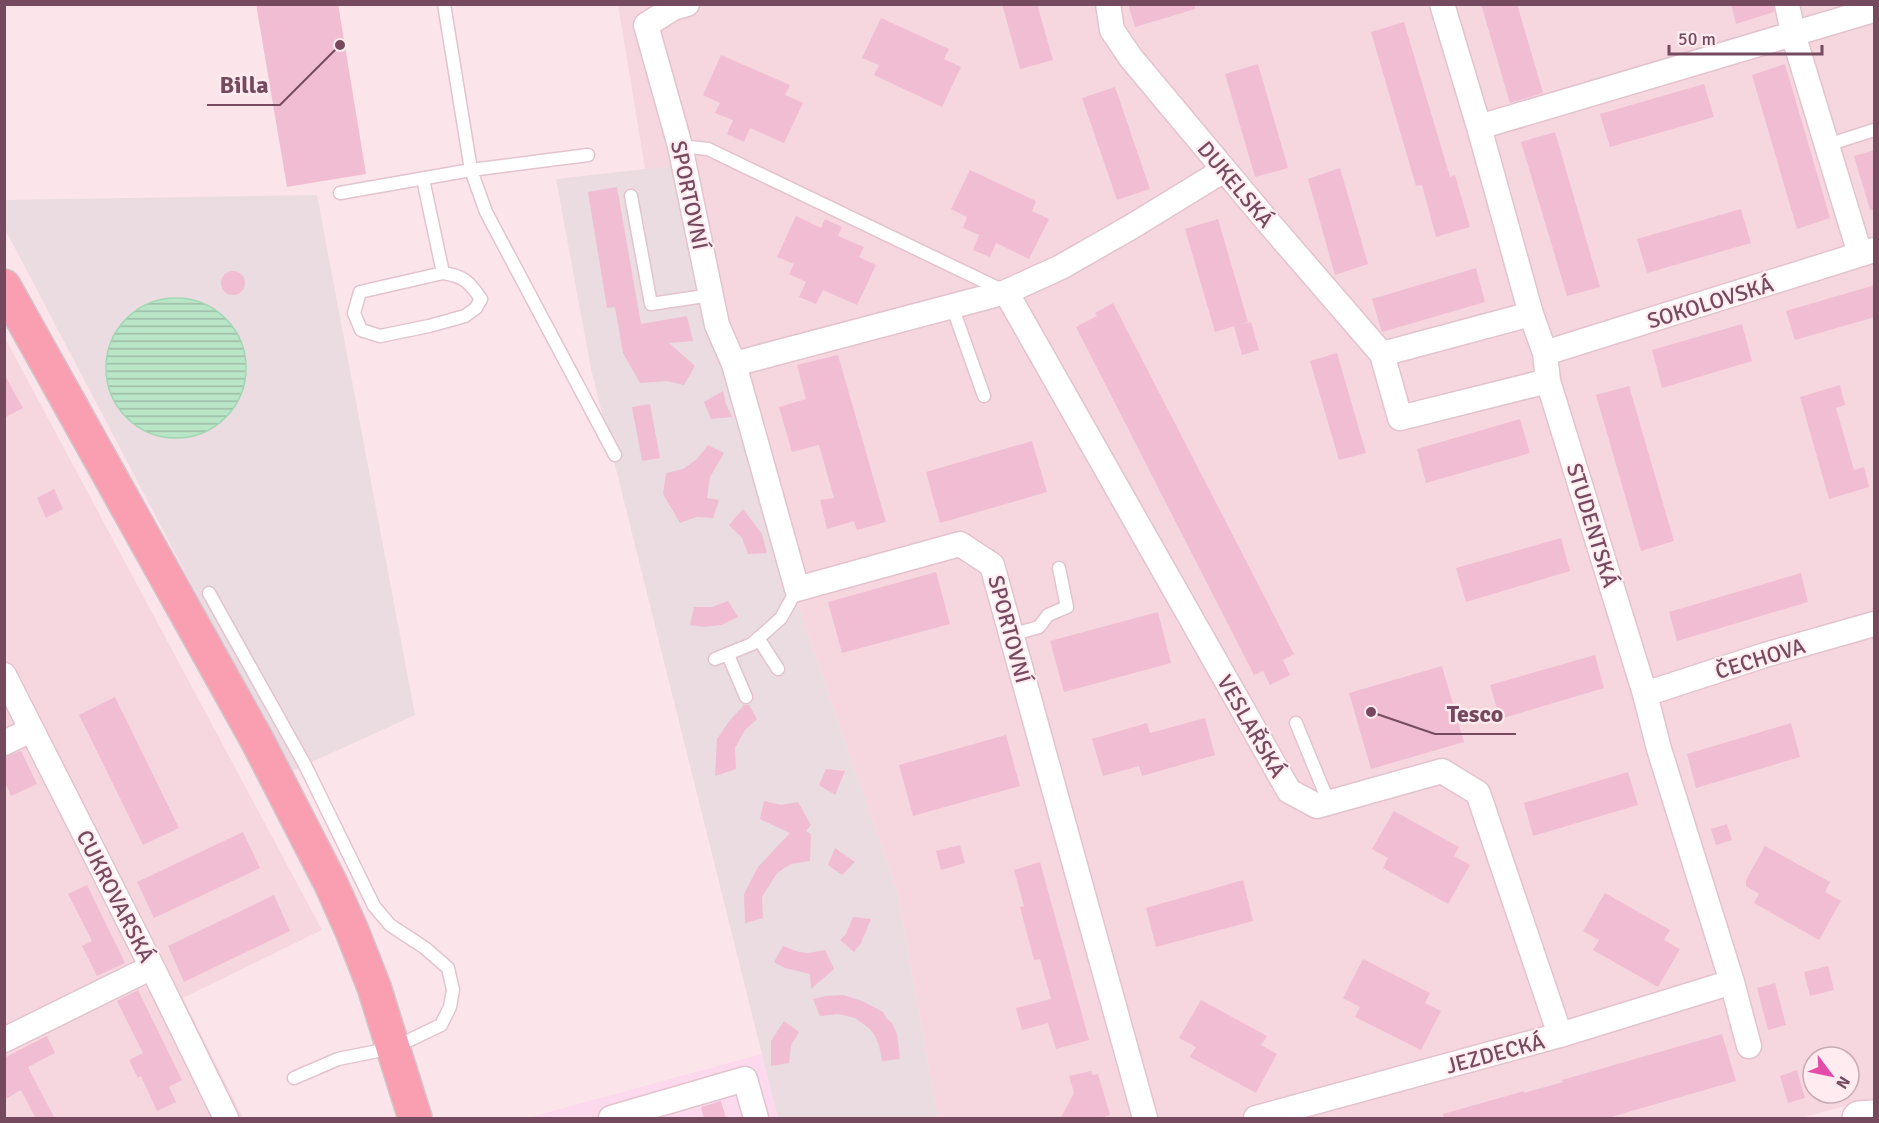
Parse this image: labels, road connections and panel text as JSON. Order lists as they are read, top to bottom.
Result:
{
  "streets": {
    "street": [
      "DUKELSKÁ",
      "SPORTOVNÍ",
      "SOKOLOVSKÁ",
      "STUDENTSKÁ",
      "ČECHOVA",
      "VESLAŘSKÁ",
      "CUKROVARSKÁ",
      "JEZDECKÁ"
    ]
  },
  "crossings": [
    ["SOKOLOVSKÁ", "STUDENTSKÁ"],
    ["STUDENTSKÁ", "ČECHOVA"],
    ["STUDENTSKÁ", "JEZDECKÁ"],
    ["VESLAŘSKÁ", "JEZDECKÁ"]
  ],
  "places": ["Billa", "Tesco"],
  "scale_bar": "50 m",
  "north": "bottom right"
}
